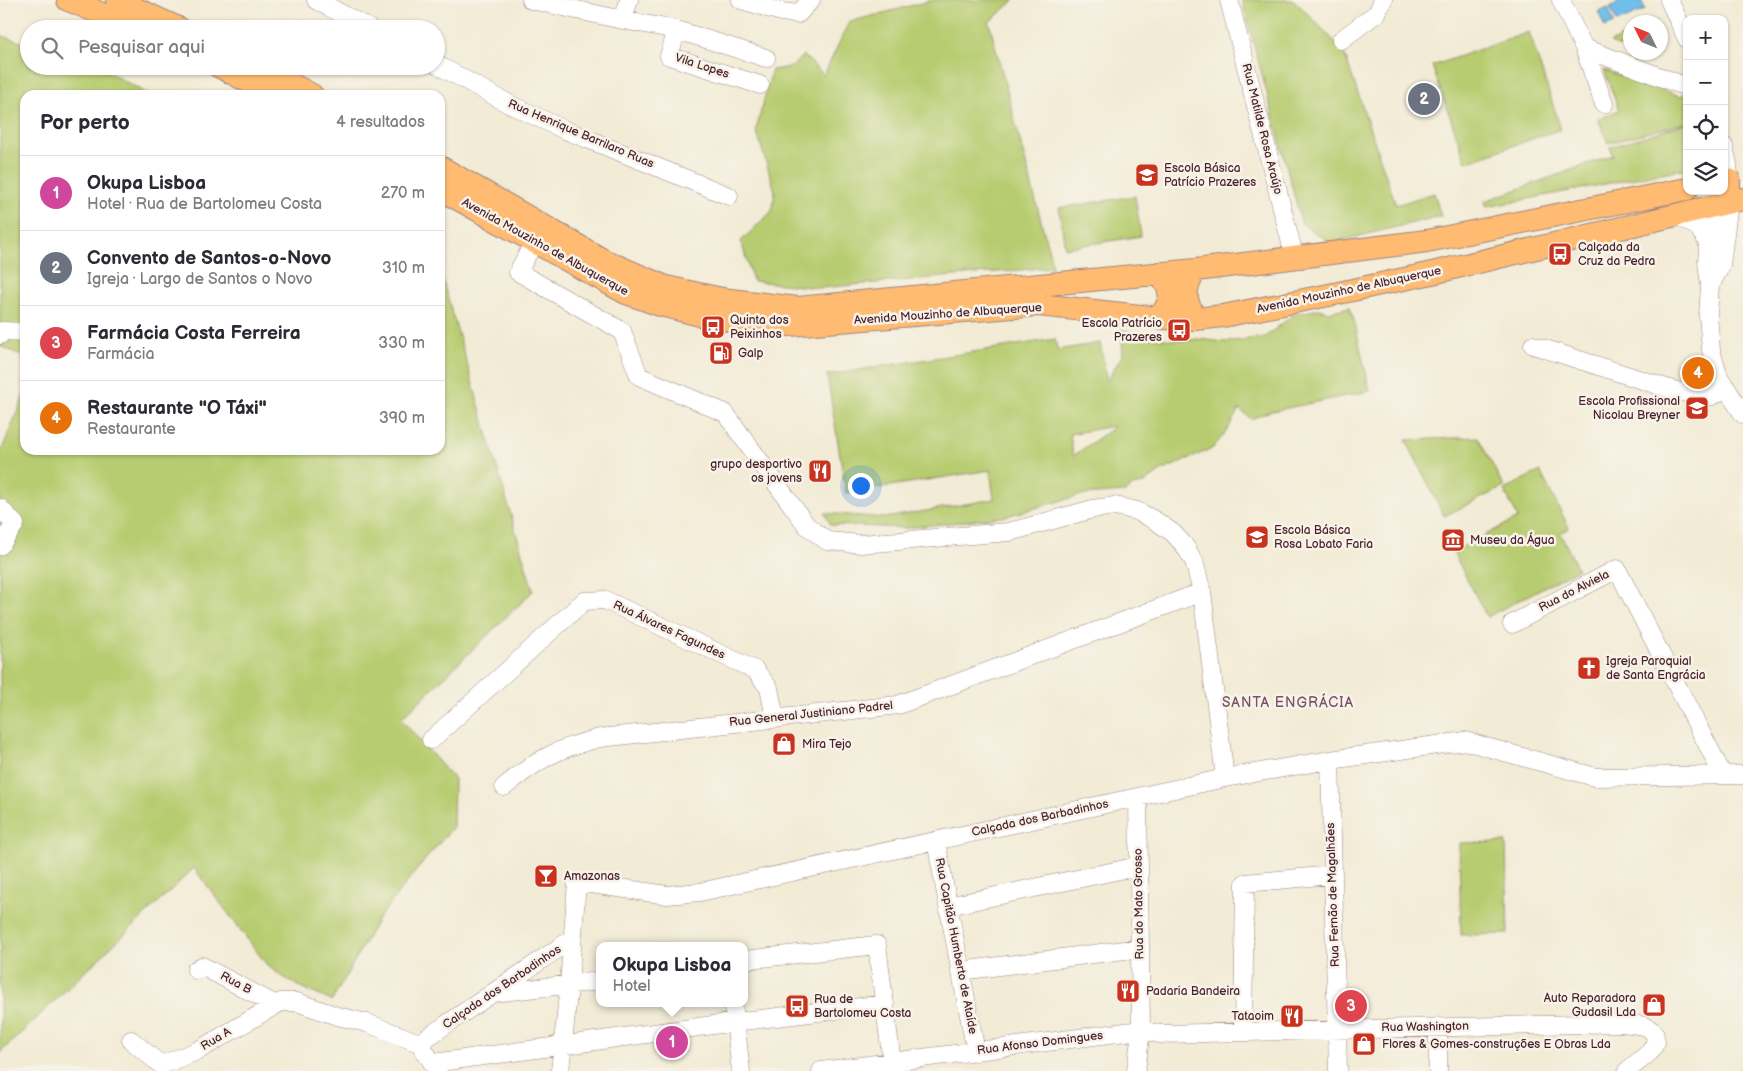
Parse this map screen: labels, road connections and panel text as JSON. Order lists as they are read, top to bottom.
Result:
{
  "streets": {
    "main road": ["Avenida Mouzinho de Albuquerque"],
    "street": [
      "Vila Lopes",
      "Rua Matilde Rosa Araújo",
      "Rua Henrique Barrilaro Ruas",
      "Rua do Alviela",
      "Rua Álvares Fagundes",
      "Rua General Justiniano Padrel",
      "Calçada dos Barbadinhos",
      "Rua Fernão de Magalhães",
      "Rua do Mato Grosso",
      "Rua Capitão Humberto de Ataíde",
      "Rua B",
      "Rua Washington",
      "Rua A",
      "Rua Afonso Domingues"
    ]
  },
  "crossings": [
    ["Rua Matilde Rosa Araújo", "Avenida Mouzinho de Albuquerque"],
    ["Rua do Alviela", "Calçada dos Barbadinhos"],
    ["Rua Álvares Fagundes", "Rua General Justiniano Padrel"],
    ["Calçada dos Barbadinhos", "Rua Fernão de Magalhães"],
    ["Calçada dos Barbadinhos", "Rua do Mato Grosso"],
    ["Calçada dos Barbadinhos", "Rua Capitão Humberto de Ataíde"],
    ["Rua Fernão de Magalhães", "Rua Washington"],
    ["Rua do Mato Grosso", "Rua Washington"],
    ["Rua do Mato Grosso", "Rua Afonso Domingues"],
    ["Rua Capitão Humberto de Ataíde", "Rua Afonso Domingues"],
    ["Rua B", "Rua A"],
    ["Rua Washington", "Rua Afonso Domingues"]
  ],
  "districts": ["SANTA ENGRÁCIA"],
  "places": {
    "school or university": ["Escola Básica Patrício Prazeres", "Escola Profissional Nicolau Breyner", "Escola Básica Rosa Lobato Faria"],
    "bus stop": [
      "Calçada da Cruz da Pedra",
      "Quinta dos Peixinhos",
      "Escola Patrício Prazeres",
      "Rua de Bartolomeu Costa"
    ],
    "fuel station": ["Galp"],
    "restaurant": ["grupo desportivo os jovens", "Padaria Bandeira", "Tataoim"],
    "museum": ["Museu da Água"],
    "church": ["Igreja Paroquial de Santa Engrácia"],
    "shop": ["Mira Tejo", "Auto Reparadora Gudasil Lda", "Flores & Gomes-construções E Obras Lda"],
    "bar": ["Amazonas"]
  },
  "north": "top left",
  "page": {
    "map_buttons": ["+", "−"],
    "search": "Pesquisar aqui",
    "pins": [
      "2",
      "4",
      "3",
      "1"
    ],
    "heading": ["Por perto", "4 resultados"],
    "list": [
      {
        "mark": "1",
        "name": "Okupa Lisboa",
        "note": "Hotel · Rua de Bartolomeu Costa",
        "value": "270 m"
      },
      {
        "mark": "2",
        "name": "Convento de Santos-o-Novo",
        "note": "Igreja · Largo de Santos o Novo",
        "value": "310 m"
      },
      {
        "mark": "3",
        "name": "Farmácia Costa Ferreira",
        "note": "Farmácia",
        "value": "330 m"
      },
      {
        "mark": "4",
        "name": "Restaurante \"O Táxi\"",
        "note": "Restaurante",
        "value": "390 m"
      }
    ],
    "popup": ["Okupa Lisboa", "Hotel"]
  }
}
